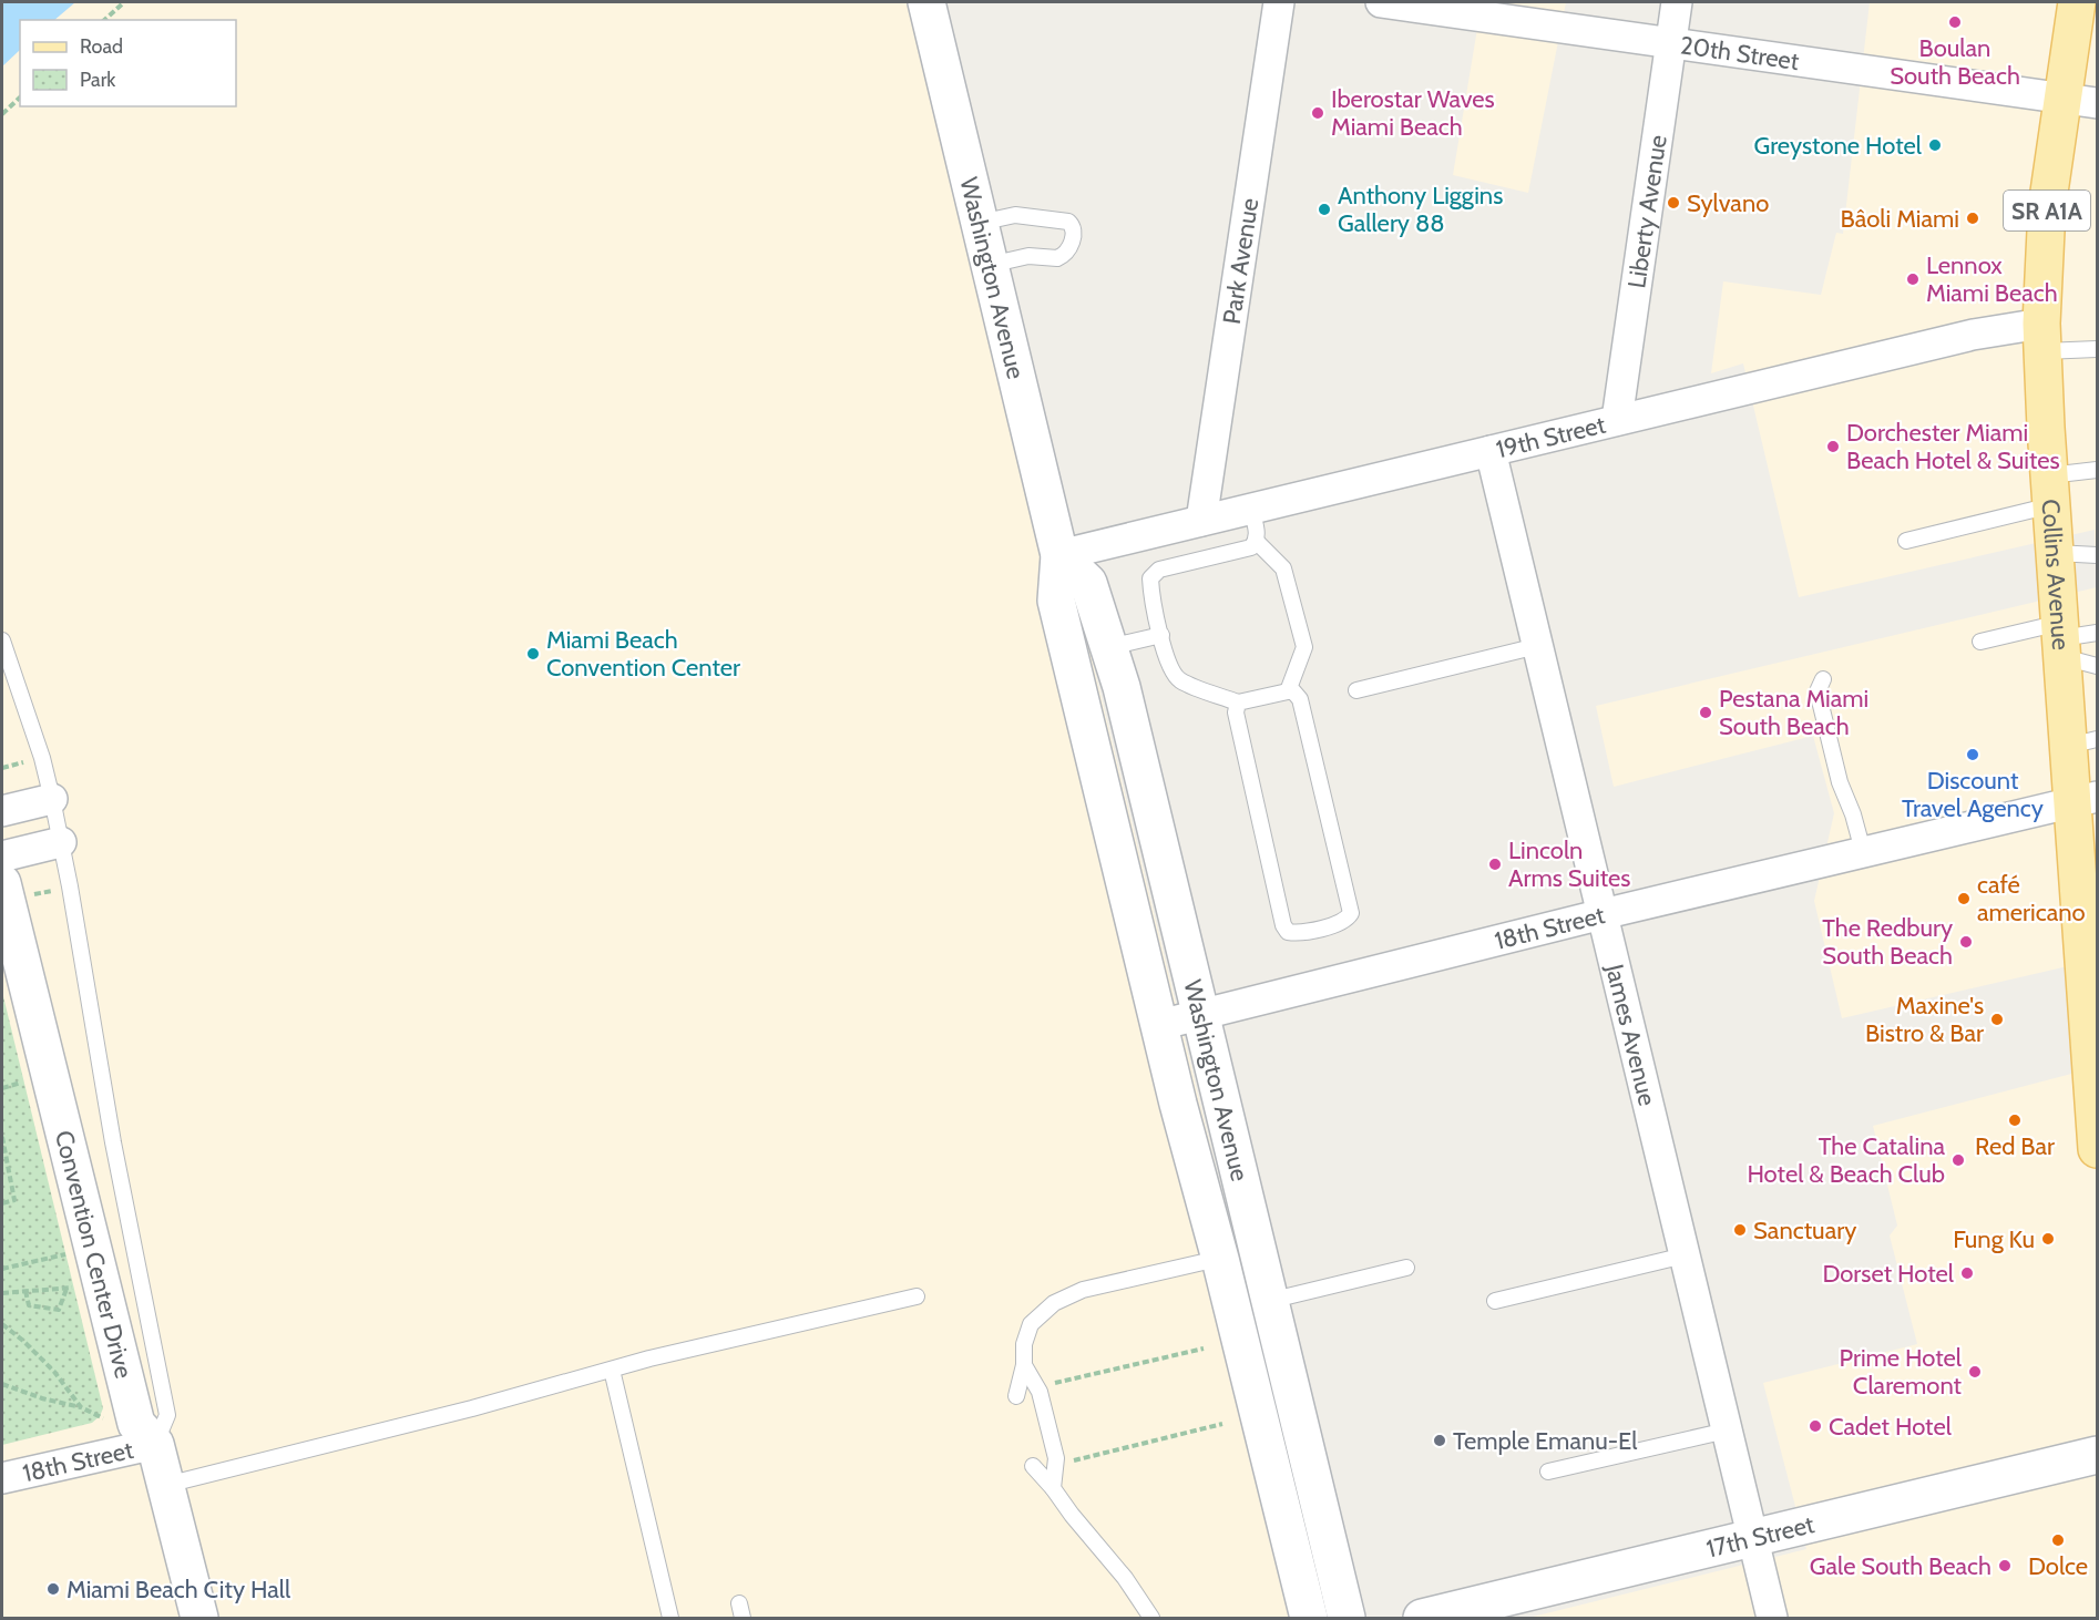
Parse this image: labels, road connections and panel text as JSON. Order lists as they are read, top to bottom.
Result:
{
  "streets": {
    "main road": [
      "SR A1A",
      "Washington Avenue",
      "Collins Avenue",
      "Convention Center Drive",
      "17th Street"
    ],
    "street": [
      "20th Street",
      "Liberty Avenue",
      "Park Avenue",
      "19th Street",
      "18th Street",
      "James Avenue"
    ]
  },
  "crossings": [
    ["20th Street", "Liberty Avenue"],
    ["20th Street", "Collins Avenue"],
    ["Liberty Avenue", "19th Street"],
    ["Park Avenue", "19th Street"],
    ["Washington Avenue", "19th Street"],
    ["Washington Avenue", "18th Street"],
    ["19th Street", "Collins Avenue"],
    ["19th Street", "James Avenue"],
    ["Collins Avenue", "18th Street"],
    ["18th Street", "James Avenue"],
    ["18th Street", "Convention Center Drive"],
    ["James Avenue", "17th Street"]
  ],
  "places": [
    "Boulan South Beach",
    "Iberostar Waves Miami Beach",
    "Greystone Hotel",
    "Sylvano",
    "Anthony Liggins Gallery 88",
    "Bâoli Miami",
    "Lennox Miami Beach",
    "Dorchester Miami Beach Hotel & Suites",
    "Miami Beach Convention Center",
    "Pestana Miami South Beach",
    "Discount Travel Agency",
    "Lincoln Arms Suites",
    "café americano",
    "The Redbury South Beach",
    "Maxine's Bistro & Bar",
    "Red Bar",
    "The Catalina Hotel & Beach Club",
    "Sanctuary",
    "Fung Ku",
    "Dorset Hotel",
    "Prime Hotel Claremont",
    "Cadet Hotel",
    "Temple Emanu-El",
    "Dolce",
    "Gale South Beach",
    "Miami Beach City Hall"
  ],
  "legend": ["Road", "Park"]
}
